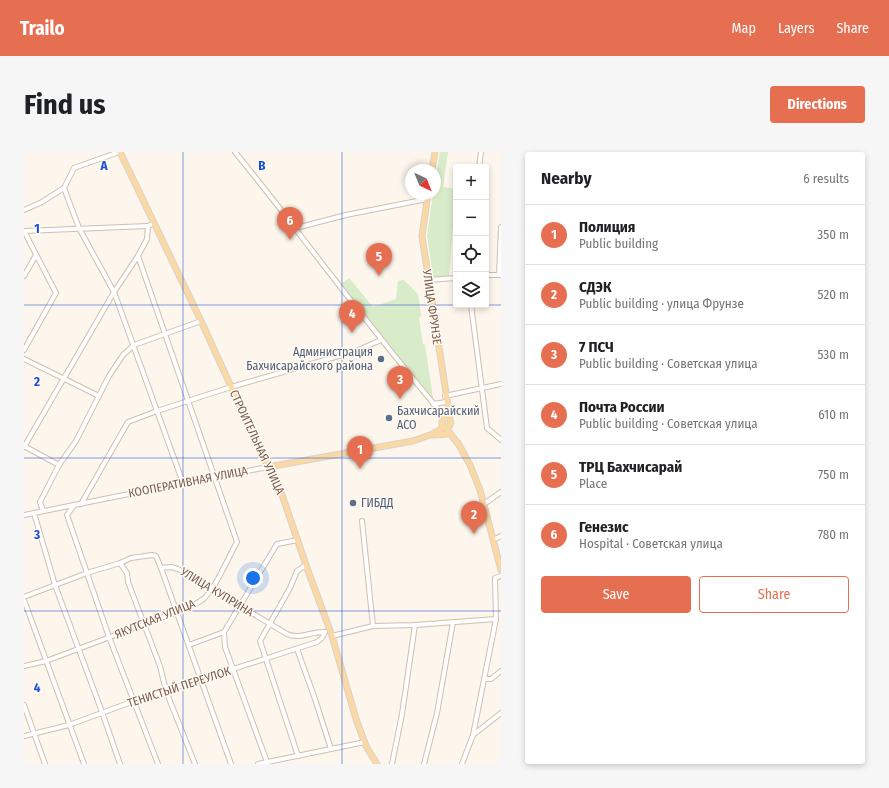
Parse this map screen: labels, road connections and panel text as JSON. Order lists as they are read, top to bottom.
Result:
{
  "streets": {
    "main road": ["УЛИЦА ФРУНЗЕ", "СТРОИТЕЛЬНАЯ УЛИЦА", "КООПЕРАТИВНАЯ УЛИЦА"],
    "street": ["УЛИЦА КУПРИНА", "ЯКУТСКАЯ УЛИЦА", "ТЕНИСТЫЙ ПЕРЕУЛОК"]
  },
  "crossings": [
    ["УЛИЦА ФРУНЗЕ", "КООПЕРАТИВНАЯ УЛИЦА"],
    ["СТРОИТЕЛЬНАЯ УЛИЦА", "КООПЕРАТИВНАЯ УЛИЦА"],
    ["СТРОИТЕЛЬНАЯ УЛИЦА", "УЛИЦА КУПРИНА"],
    ["СТРОИТЕЛЬНАЯ УЛИЦА", "ТЕНИСТЫЙ ПЕРЕУЛОК"],
    ["КООПЕРАТИВНАЯ УЛИЦА", "ЯКУТСКАЯ УЛИЦА"],
    ["УЛИЦА КУПРИНА", "ЯКУТСКАЯ УЛИЦА"],
    ["УЛИЦА КУПРИНА", "ТЕНИСТЫЙ ПЕРЕУЛОК"]
  ],
  "places": ["Администрация Бахчисарайского района", "Бахчисарайский АСО", "ГИБДД"],
  "north": "bottom right",
  "page": {
    "header": "Trailo",
    "nav": ["Map", "Layers", "Share"],
    "buttons": [
      "Directions",
      ["Save", "Share"]
    ],
    "title": "Find us",
    "heading": ["Nearby", "6 results"],
    "map_buttons": ["+", "−"],
    "list": [
      {
        "mark": "1",
        "name": "Полиция",
        "note": "Public building",
        "value": "350 m"
      },
      {
        "mark": "2",
        "name": "СДЭК",
        "note": "Public building · улица Фрунзе",
        "value": "520 m"
      },
      {
        "mark": "3",
        "name": "7 ПСЧ",
        "note": "Public building · Советская улица",
        "value": "530 m"
      },
      {
        "mark": "4",
        "name": "Почта России",
        "note": "Public building · Советская улица",
        "value": "610 m"
      },
      {
        "mark": "5",
        "name": "ТРЦ Бахчисарай",
        "note": "Place",
        "value": "750 m"
      },
      {
        "mark": "6",
        "name": "Генезис",
        "note": "Hospital · Советская улица",
        "value": "780 m"
      }
    ],
    "pins": [
      "6",
      "5",
      "4",
      "3",
      "1",
      "2"
    ]
  },
  "grid": {
    "columns": ["A", "B"],
    "rows": [
      "1",
      "2",
      "3",
      "4"
    ]
  }
}
